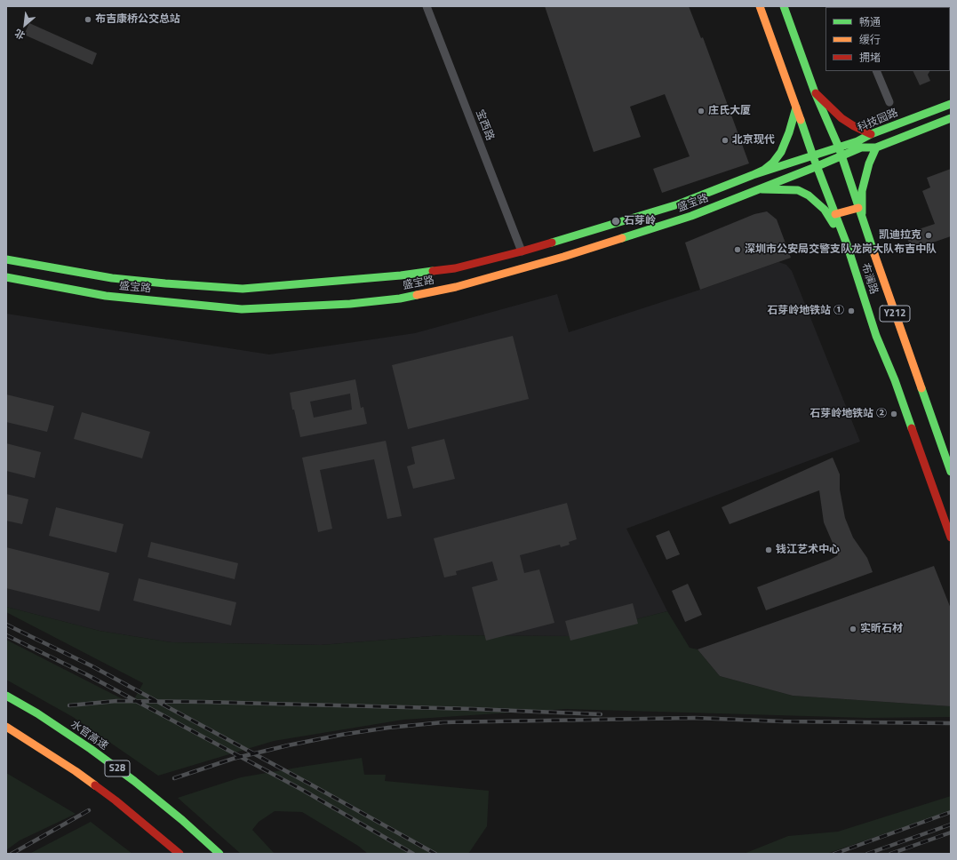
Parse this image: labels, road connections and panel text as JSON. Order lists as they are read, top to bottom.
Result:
{
  "streets": {
    "main road": [
      "科技园路",
      "盛宝路",
      "布澜路",
      "Y212",
      "水官高速",
      "S28"
    ],
    "street": ["宝西路"]
  },
  "crossings": [
    ["科技园路", "盛宝路"],
    ["科技园路", "布澜路"],
    ["宝西路", "盛宝路"],
    ["盛宝路", "布澜路"]
  ],
  "places": [
    "布吉康桥公交总站",
    "庄氏大厦",
    "北京现代",
    "石芽岭",
    "凯迪拉克",
    "深圳市公安局交警支队龙岗大队布吉中队",
    "石芽岭地铁站 ①",
    "石芽岭地铁站 ②",
    "钱江艺术中心",
    "实昕石材"
  ],
  "legend": ["畅通", "缓行", "拥堵"],
  "north": "bottom left"
}
